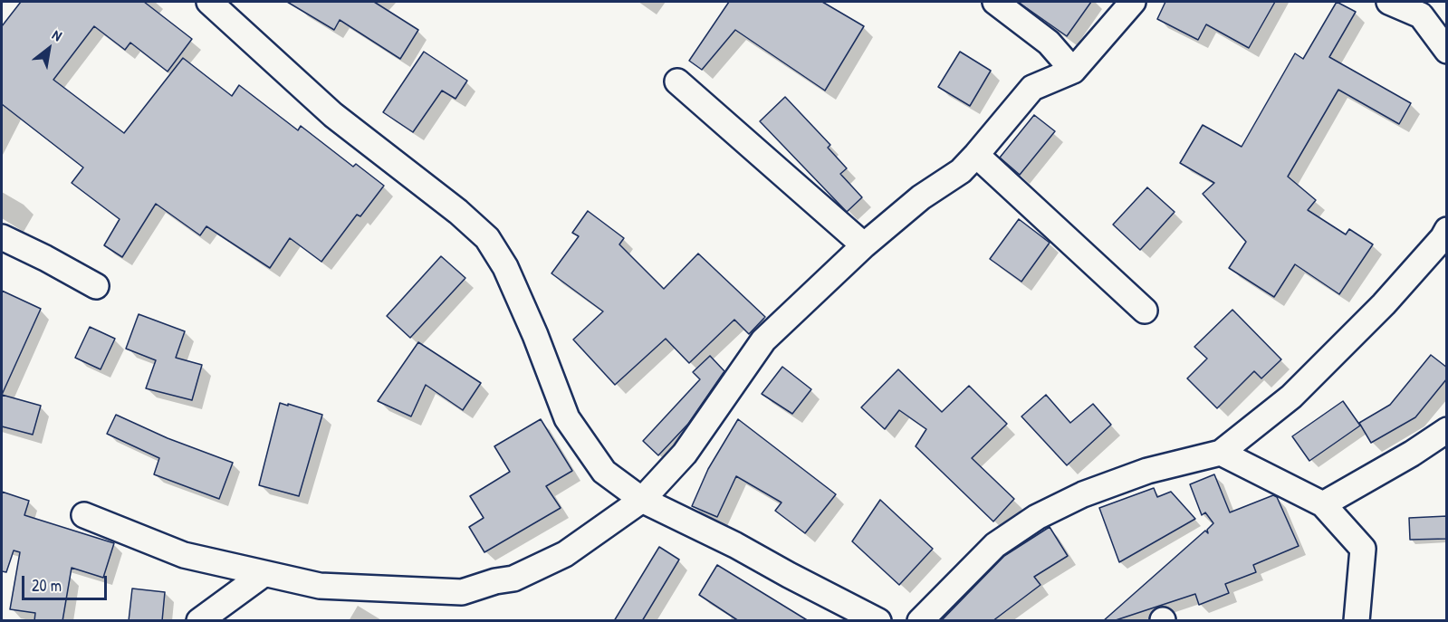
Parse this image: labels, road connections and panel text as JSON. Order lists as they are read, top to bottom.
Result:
{
  "scale_bar": "20 m",
  "north": "top right"
}
